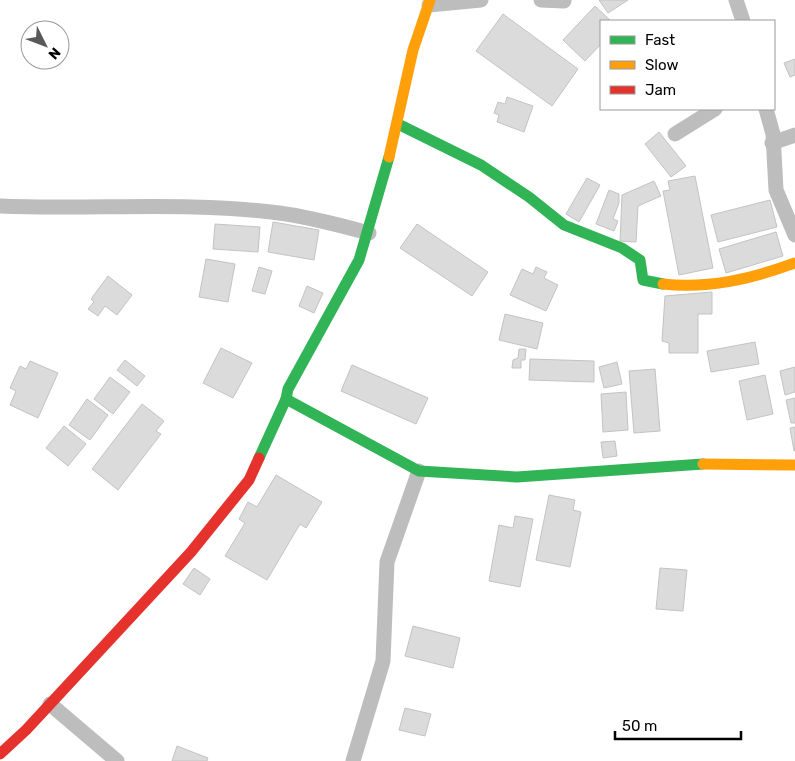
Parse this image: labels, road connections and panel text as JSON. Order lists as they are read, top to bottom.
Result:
{
  "legend": ["Fast", "Slow", "Jam"],
  "scale_bar": "50 m",
  "north": "bottom right"
}
